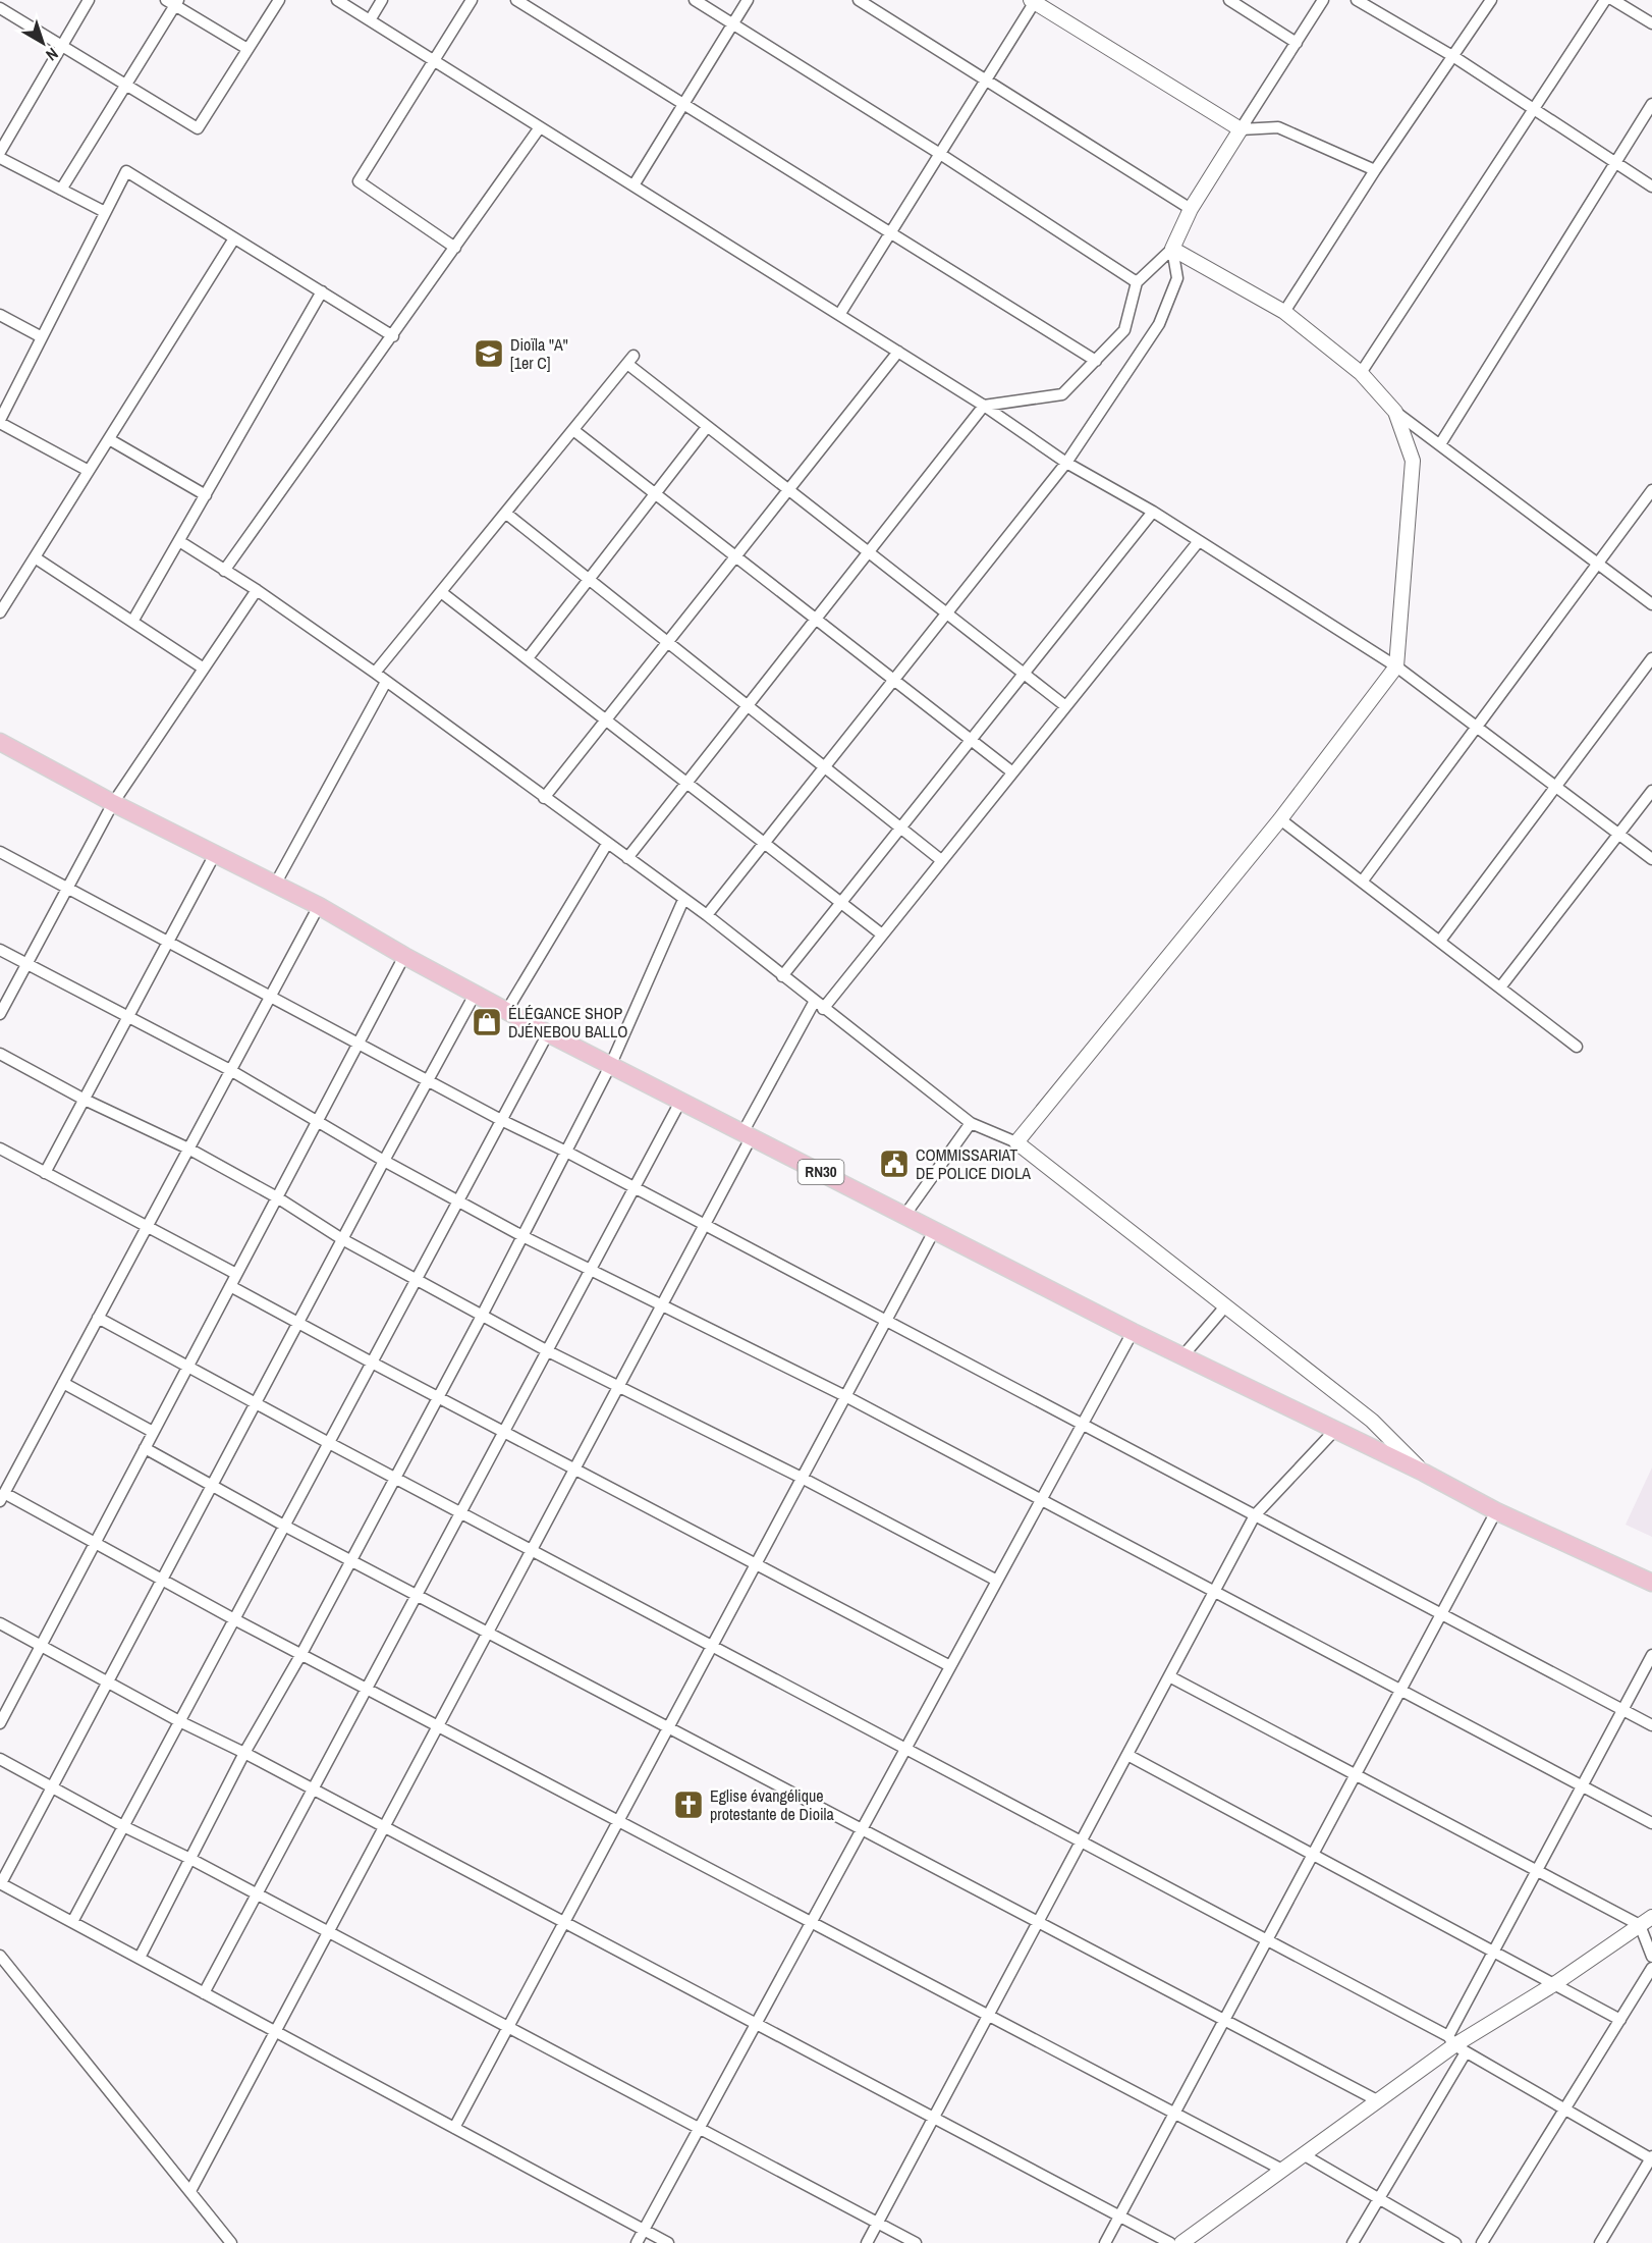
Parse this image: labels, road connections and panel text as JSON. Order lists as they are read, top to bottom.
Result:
{
  "streets": {
    "main road": ["RN30"]
  },
  "places": {
    "school or university": ["Dioïla ''A'' [1er C]"],
    "shop": ["ÉLÉGANCE SHOP DJÉNEBOU BALLO"],
    "public building": ["COMMISSARIAT DE POLICE DIOLA"],
    "church": ["Eglise évangélique protestante de Dioila"]
  },
  "north": "bottom right"
}
